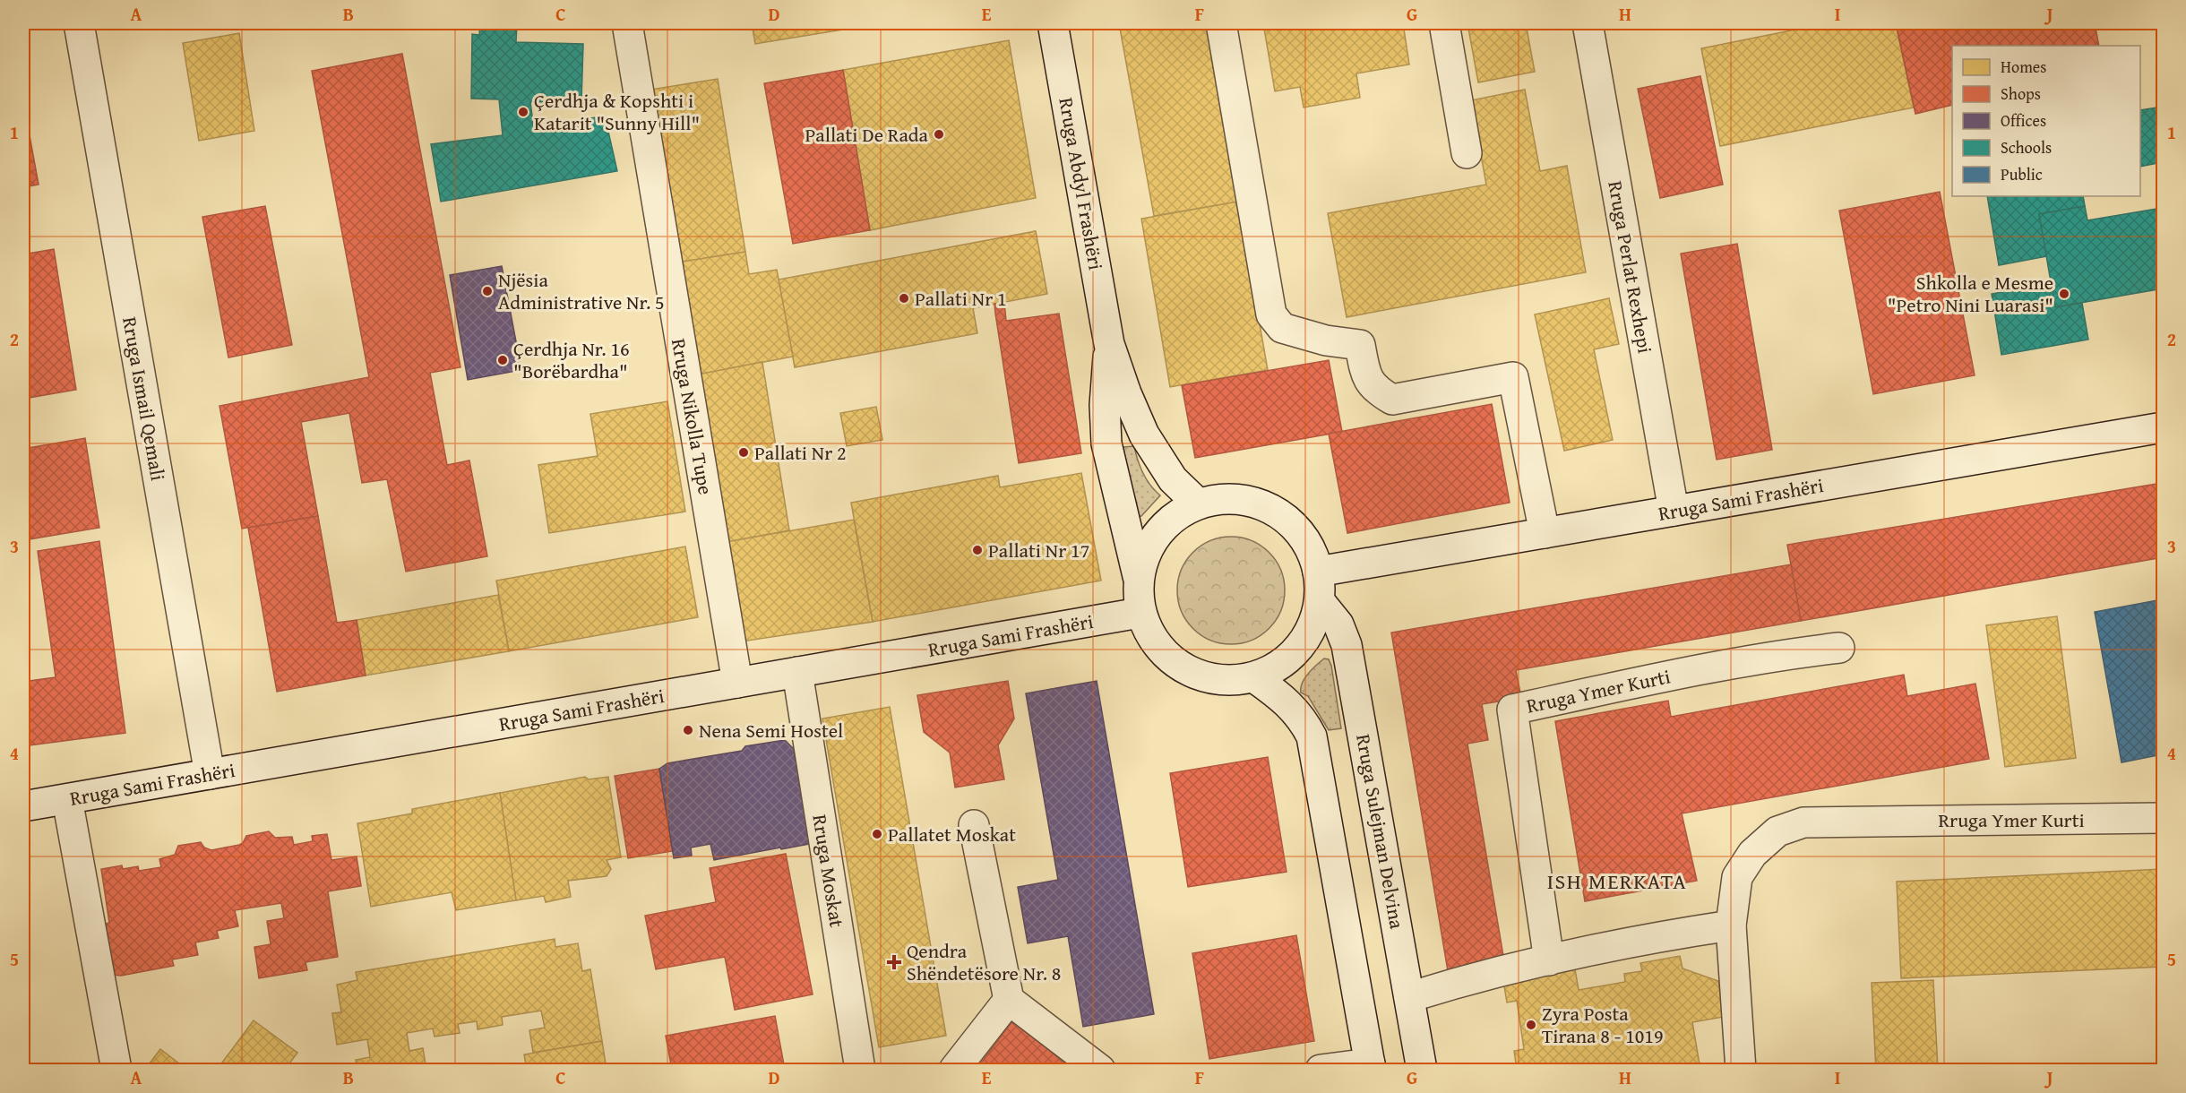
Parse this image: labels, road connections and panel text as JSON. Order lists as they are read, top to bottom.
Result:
{
  "streets": {
    "street": [
      "Rruga Abdyl Frashëri",
      "Rruga Perlat Rexhepi",
      "Rruga Ismail Qemali",
      "Rruga Nikolla Tupe",
      "Rruga Sami Frashëri",
      "Rruga Ymer Kurti",
      "Rruga Sulejman Delvina",
      "Rruga Moskat"
    ]
  },
  "crossings": [
    ["Rruga Abdyl Frashëri", "Rruga Sami Frashëri"],
    ["Rruga Abdyl Frashëri", "Rruga Sulejman Delvina"],
    ["Rruga Perlat Rexhepi", "Rruga Sami Frashëri"],
    ["Rruga Ismail Qemali", "Rruga Sami Frashëri"],
    ["Rruga Nikolla Tupe", "Rruga Sami Frashëri"],
    ["Rruga Sami Frashëri", "Rruga Sulejman Delvina"],
    ["Rruga Sami Frashëri", "Rruga Moskat"]
  ],
  "districts": ["ISH MERKATA"],
  "places": {
    "other": [
      "Çerdhja & Kopshti i Katarit \"Sunny Hill\"",
      "Pallati De Rada",
      "Njësia Administrative Nr. 5",
      "Shkolla e Mesme \"Petro Nini Luarasi\"",
      "Pallati Nr 1",
      "Çerdhja Nr. 16 \"Borëbardha\"",
      "Pallati Nr 2",
      "Pallati Nr 17",
      "Nena Semi Hostel",
      "Pallatet Moskat",
      "Zyra Posta Tirana 8 - 1019"
    ],
    "health": ["Qendra Shëndetësore Nr. 8"]
  },
  "legend": [
    "Homes",
    "Shops",
    "Offices",
    "Schools",
    "Public"
  ],
  "grid": {
    "columns": [
      "A",
      "B",
      "C",
      "D",
      "E",
      "F",
      "G",
      "H",
      "I",
      "J"
    ],
    "rows": [
      "1",
      "2",
      "3",
      "4",
      "5"
    ]
  }
}
